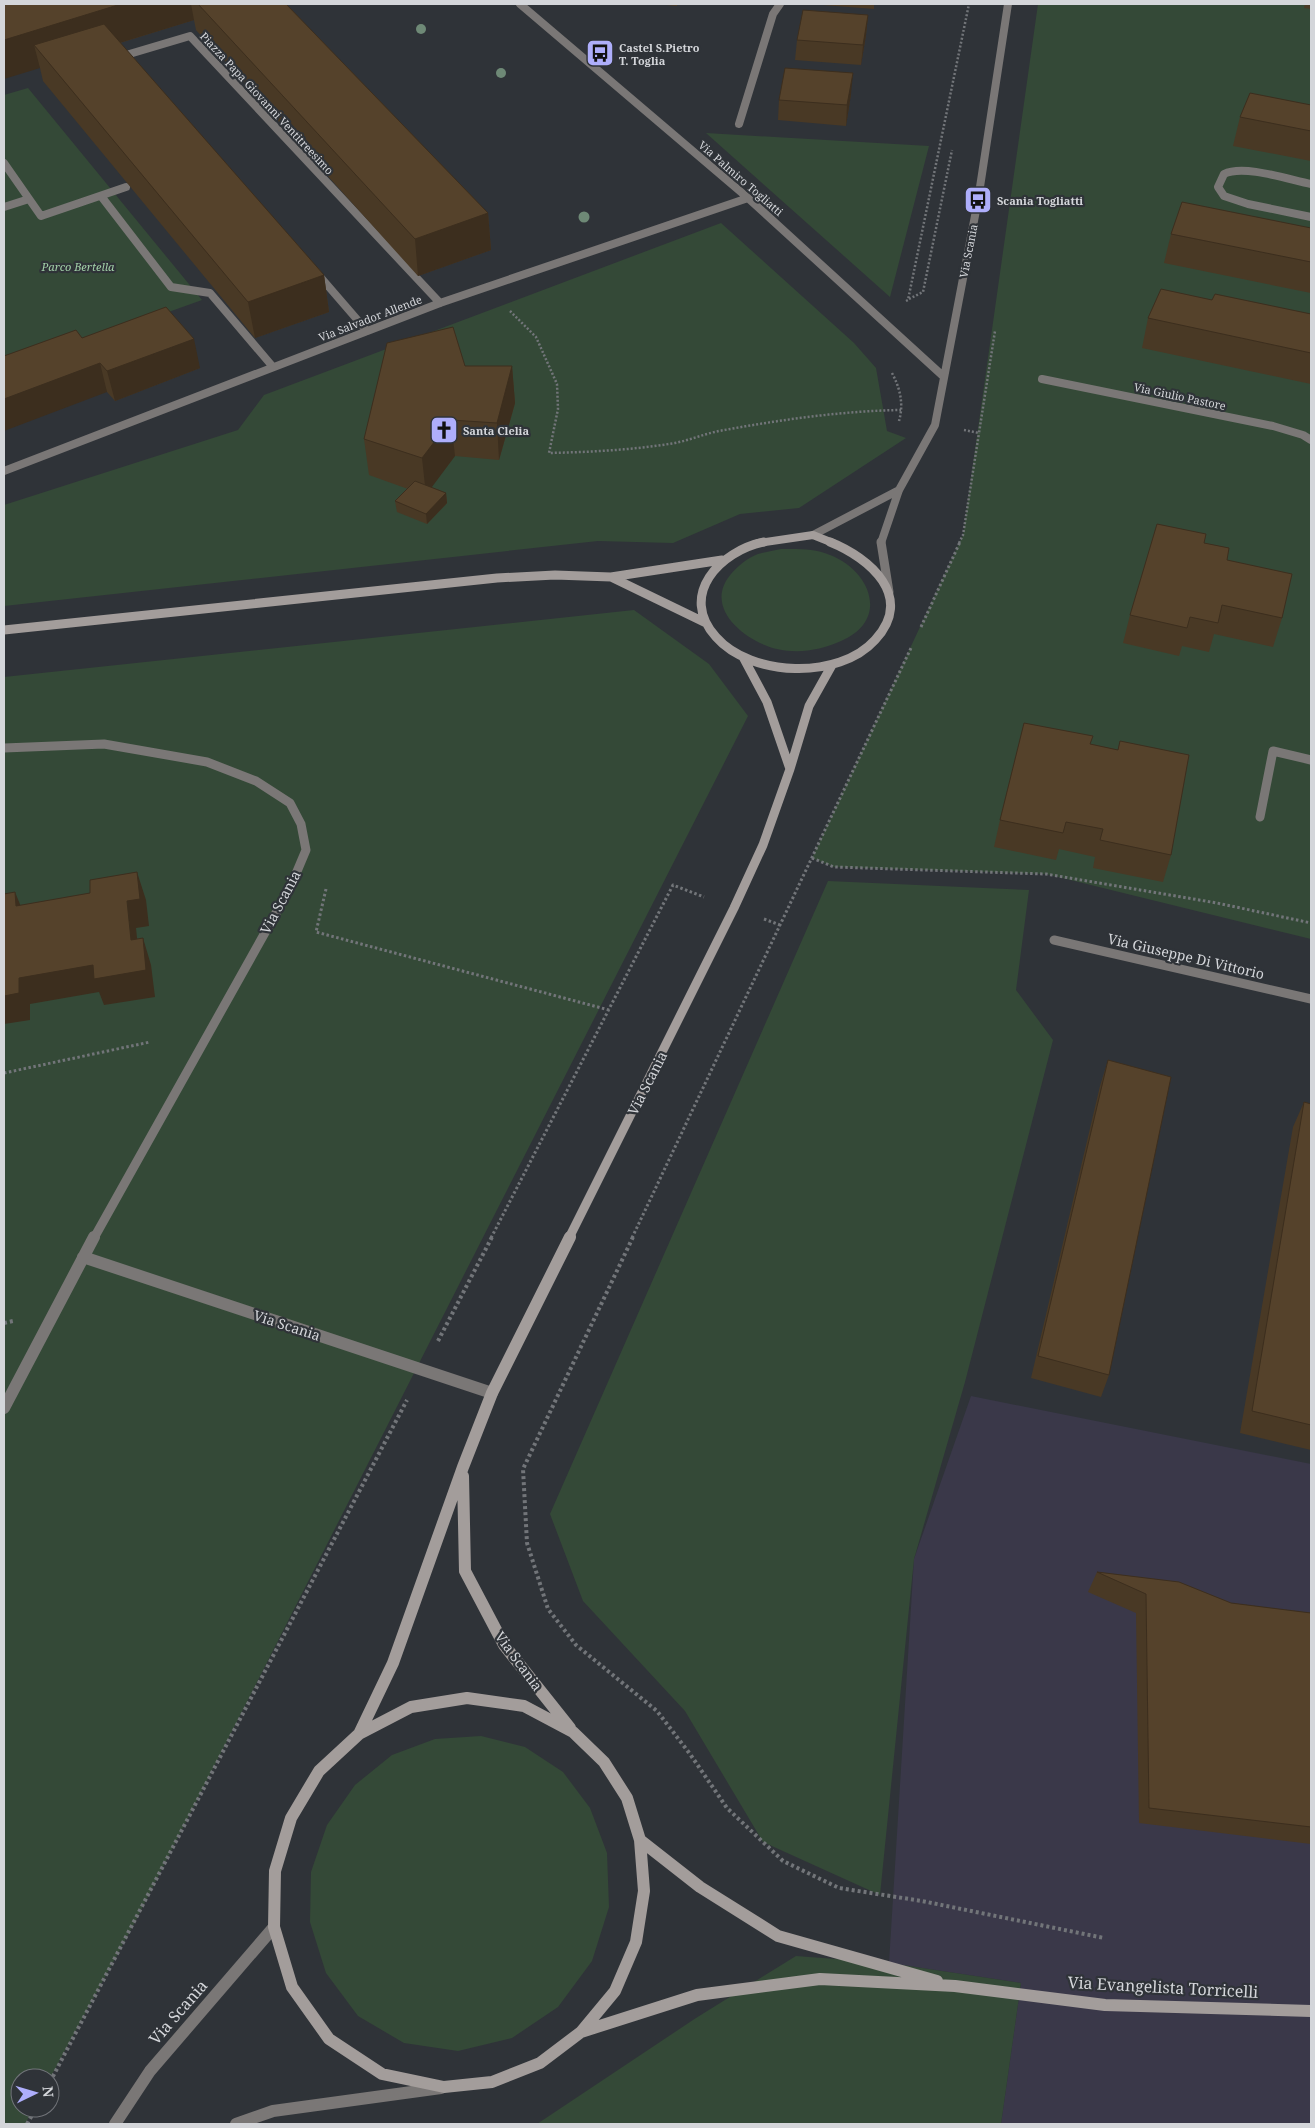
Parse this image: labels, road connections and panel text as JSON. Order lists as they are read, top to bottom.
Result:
{
  "streets": {
    "main road": ["Via Scania", "Via Evangelista Torricelli"],
    "street": [
      "Piazza Papa Giovanni Ventitreesimo",
      "Via Palmiro Togliatti",
      "Via Salvador Allende",
      "Via Giulio Pastore",
      "Via Giuseppe Di Vittorio"
    ]
  },
  "crossings": [
    ["Piazza Papa Giovanni Ventitreesimo", "Via Salvador Allende"],
    ["Via Palmiro Togliatti", "Via Scania"],
    ["Via Palmiro Togliatti", "Via Salvador Allende"],
    ["Via Scania", "Via Evangelista Torricelli"]
  ],
  "parks": ["Parco Bertella"],
  "places": {
    "bus stop": ["Castel S.Pietro T. Toglia", "Scania Togliatti"],
    "church": ["Santa Clelia"]
  },
  "north": "right"
}
